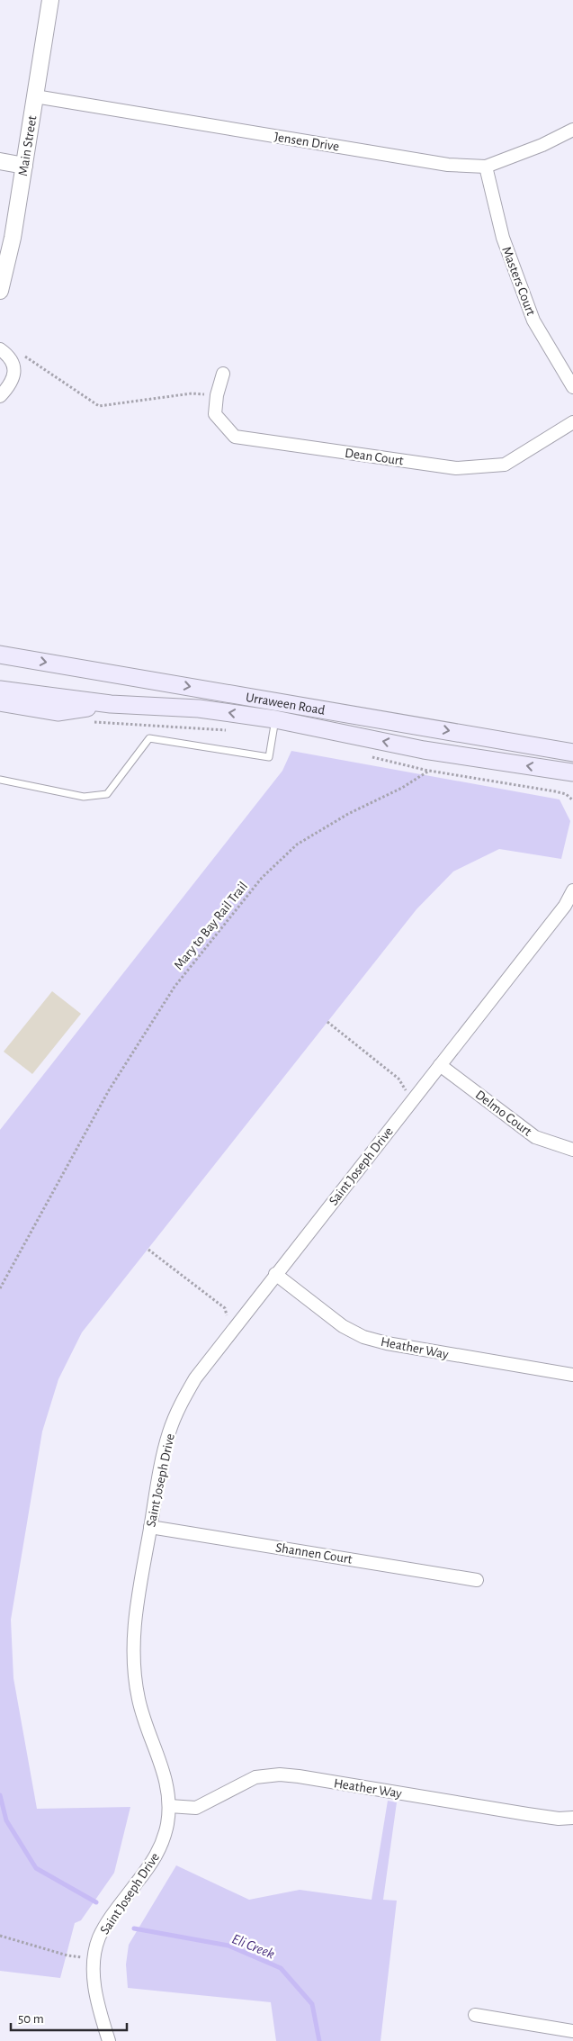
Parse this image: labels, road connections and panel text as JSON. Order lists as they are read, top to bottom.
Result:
{
  "streets": {
    "main road": ["Urraween Road"],
    "street": [
      "Jensen Drive",
      "Main Street",
      "Masters Court",
      "Dean Court",
      "Delmo Court",
      "Saint Joseph Drive",
      "Heather Way",
      "Shannen Court"
    ],
    "path": ["Mary to Bay Rail Trail"]
  },
  "crossings": [
    ["Jensen Drive", "Main Street"],
    ["Jensen Drive", "Masters Court"],
    ["Delmo Court", "Saint Joseph Drive"],
    ["Saint Joseph Drive", "Heather Way"],
    ["Saint Joseph Drive", "Shannen Court"]
  ],
  "water": ["Eli Creek"],
  "scale_bar": "50 m"
}
